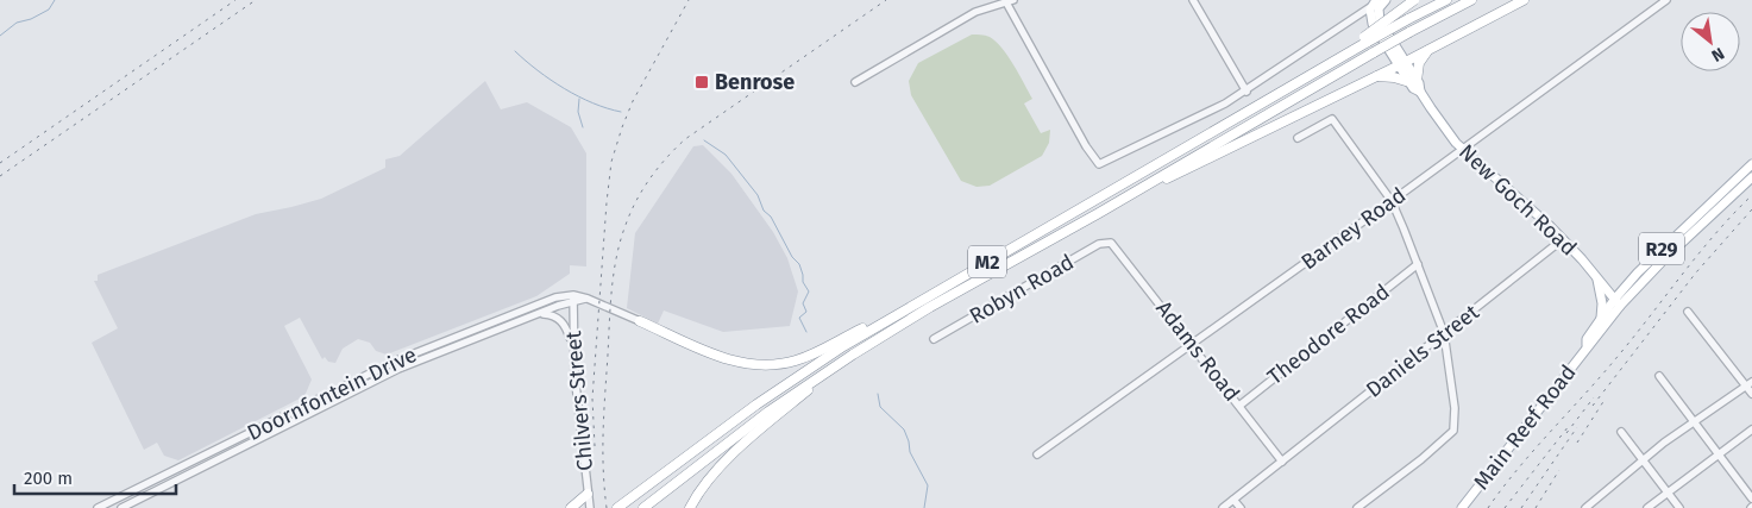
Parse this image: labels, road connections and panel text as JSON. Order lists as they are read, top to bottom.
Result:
{
  "streets": {
    "highway": ["M2"],
    "main road": ["New Goch Road", "R29", "Main Reef Road"],
    "street": [
      "Barney Road",
      "Robyn Road",
      "Theodore Road",
      "Adams Road",
      "Daniels Street",
      "Doornfontein Drive",
      "Chilvers Street"
    ]
  },
  "crossings": [
    ["New Goch Road", "Barney Road"],
    ["New Goch Road", "Daniels Street"],
    ["New Goch Road", "Main Reef Road"],
    ["Barney Road", "Adams Road"],
    ["Robyn Road", "Adams Road"],
    ["Theodore Road", "Adams Road"],
    ["Adams Road", "Daniels Street"],
    ["Doornfontein Drive", "Chilvers Street"]
  ],
  "places": {
    "transit": ["Benrose"]
  },
  "scale_bar": "200 m",
  "north": "bottom right"
}
